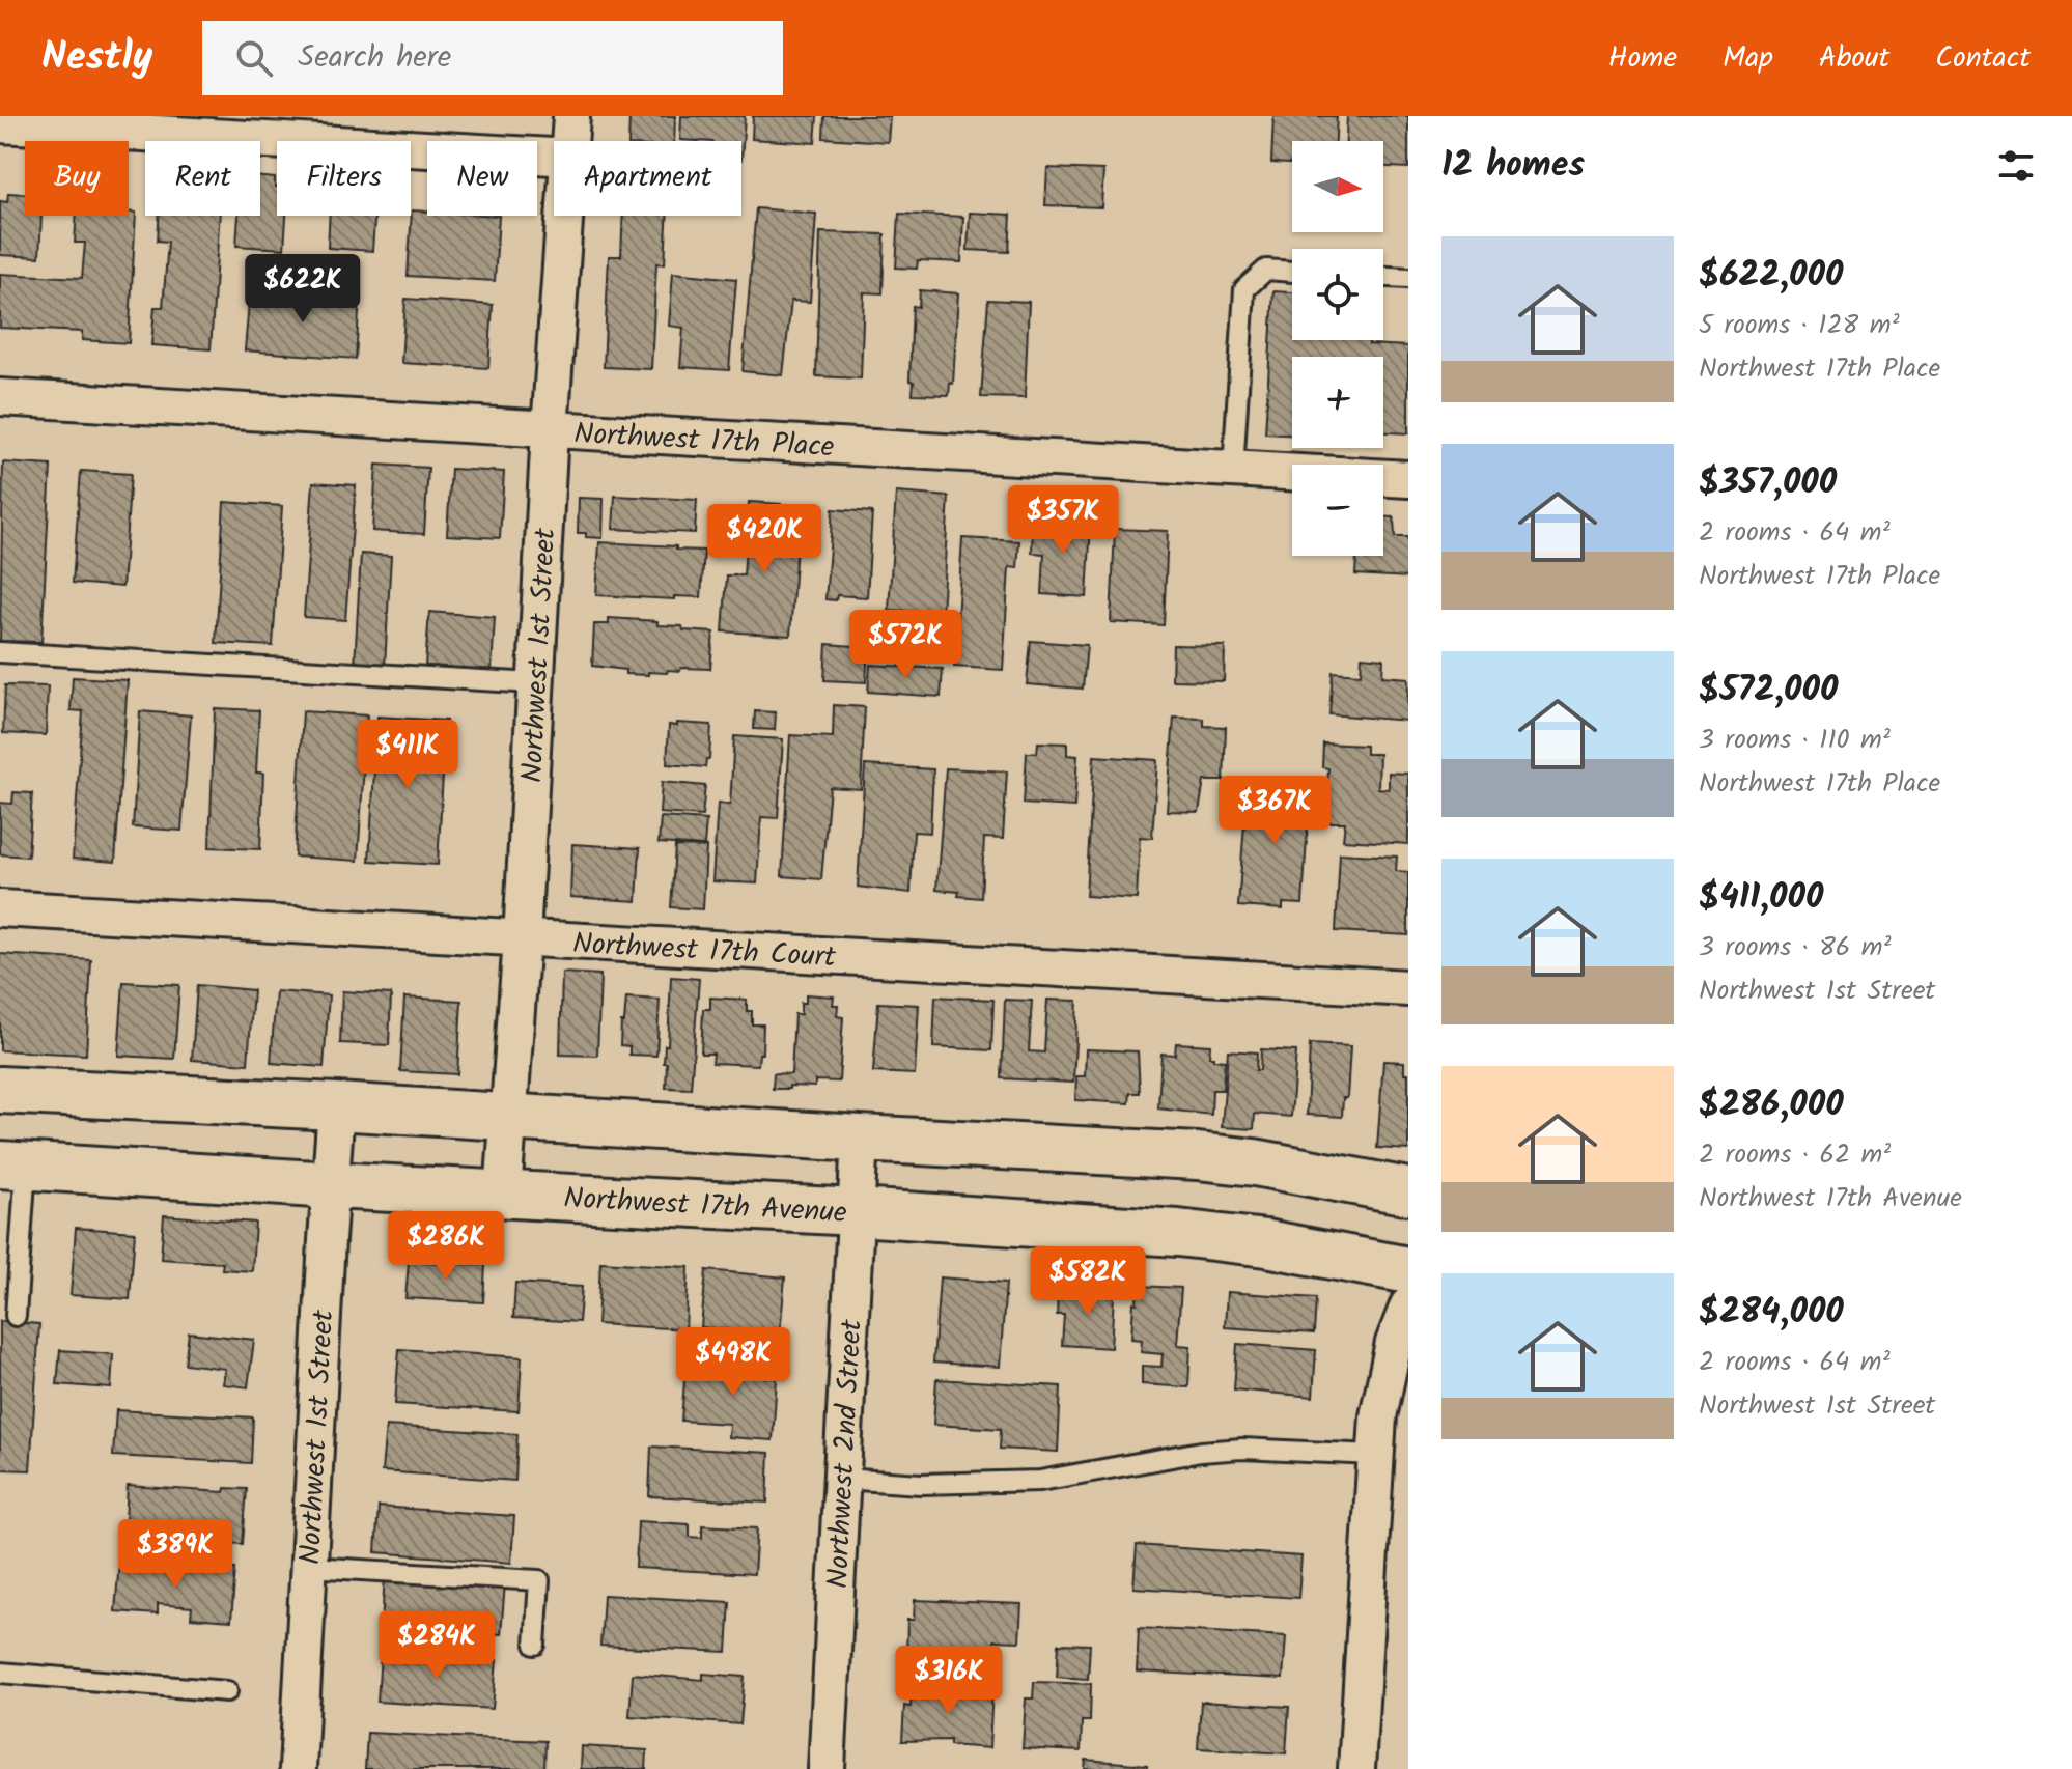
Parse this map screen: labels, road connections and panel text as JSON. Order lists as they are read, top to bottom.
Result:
{
  "streets": {
    "main road": ["Northwest 17th Avenue"],
    "street": [
      "Northwest 17th Place",
      "Northwest 1st Street",
      "Northwest 17th Court",
      "Northwest 2nd Street"
    ]
  },
  "crossings": [
    ["Northwest 17th Place", "Northwest 1st Street"],
    ["Northwest 1st Street", "Northwest 17th Court"],
    ["Northwest 1st Street", "Northwest 17th Avenue"],
    ["Northwest 17th Avenue", "Northwest 2nd Street"]
  ],
  "north": "right",
  "page": {
    "header": "Nestly",
    "search": "Search here",
    "nav": [
      "Home",
      "Map",
      "About",
      "Contact"
    ],
    "heading": "12 homes",
    "map_buttons": ["+", "−"],
    "chip": [
      "Buy",
      "Rent",
      "Filters",
      "New",
      "Apartment"
    ],
    "list": [
      {
        "name": "$622,000",
        "note": "5 rooms · 128 m² · Northwest 17th Place"
      },
      {
        "name": "$357,000",
        "note": "2 rooms · 64 m² · Northwest 17th Place"
      },
      {
        "name": "$572,000",
        "note": "3 rooms · 110 m² · Northwest 17th Place"
      },
      {
        "name": "$411,000",
        "note": "3 rooms · 86 m² · Northwest 1st Street"
      },
      {
        "name": "$286,000",
        "note": "2 rooms · 62 m² · Northwest 17th Avenue"
      },
      {
        "name": "$284,000",
        "note": "2 rooms · 64 m² · Northwest 1st Street"
      }
    ],
    "price": [
      "$622K",
      "$357K",
      "$420K",
      "$572K",
      "$411K",
      "$367K",
      "$286K",
      "$582K",
      "$498K",
      "$389K",
      "$284K",
      "$316K"
    ]
  }
}
